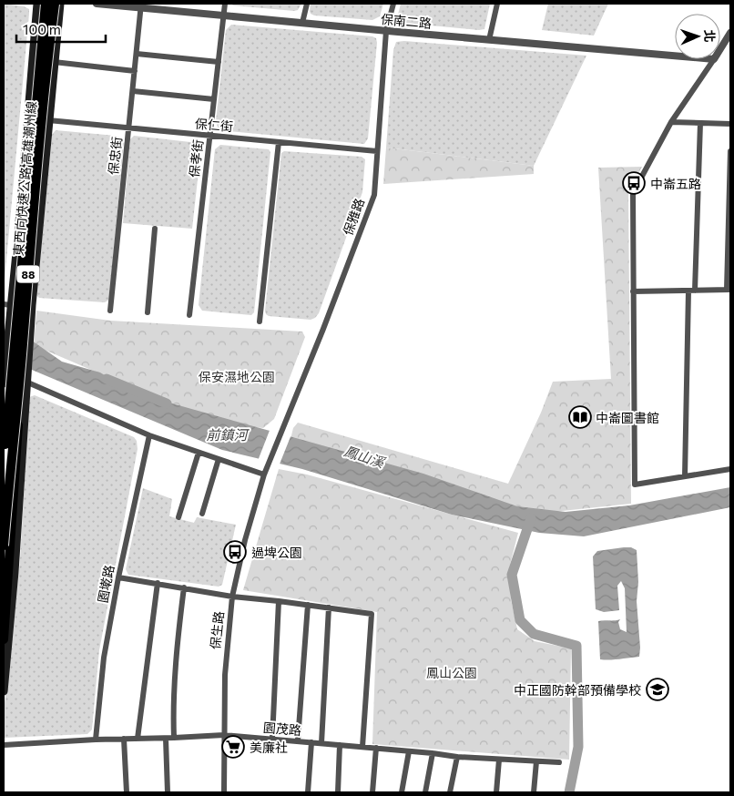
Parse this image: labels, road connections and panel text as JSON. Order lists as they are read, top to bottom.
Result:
{
  "streets": {
    "highway": ["東西向快速公路 高雄潮州線", "88"],
    "street": [
      "保南二路",
      "保仁街",
      "保忠街",
      "保孝街",
      "保雅路",
      "園墘路",
      "保生路",
      "園茂路"
    ]
  },
  "crossings": [
    ["保南二路", "保忠街"],
    ["保南二路", "保孝街"],
    ["保南二路", "保雅路"],
    ["保仁街", "保忠街"],
    ["保仁街", "保孝街"],
    ["保仁街", "保雅路"],
    ["保雅路", "保生路"],
    ["園墘路", "園茂路"],
    ["保生路", "園茂路"]
  ],
  "water": ["前鎮河", "鳳山溪"],
  "parks": ["保安濕地公園", "鳳山公園"],
  "places": {
    "bus stop": ["中崙五路", "過埤公園"],
    "library": ["中崙圖書館"],
    "school or university": ["中正國防幹部預備學校"],
    "supermarket": ["美廉社"]
  },
  "scale_bar": "100 m",
  "north": "right"
}
